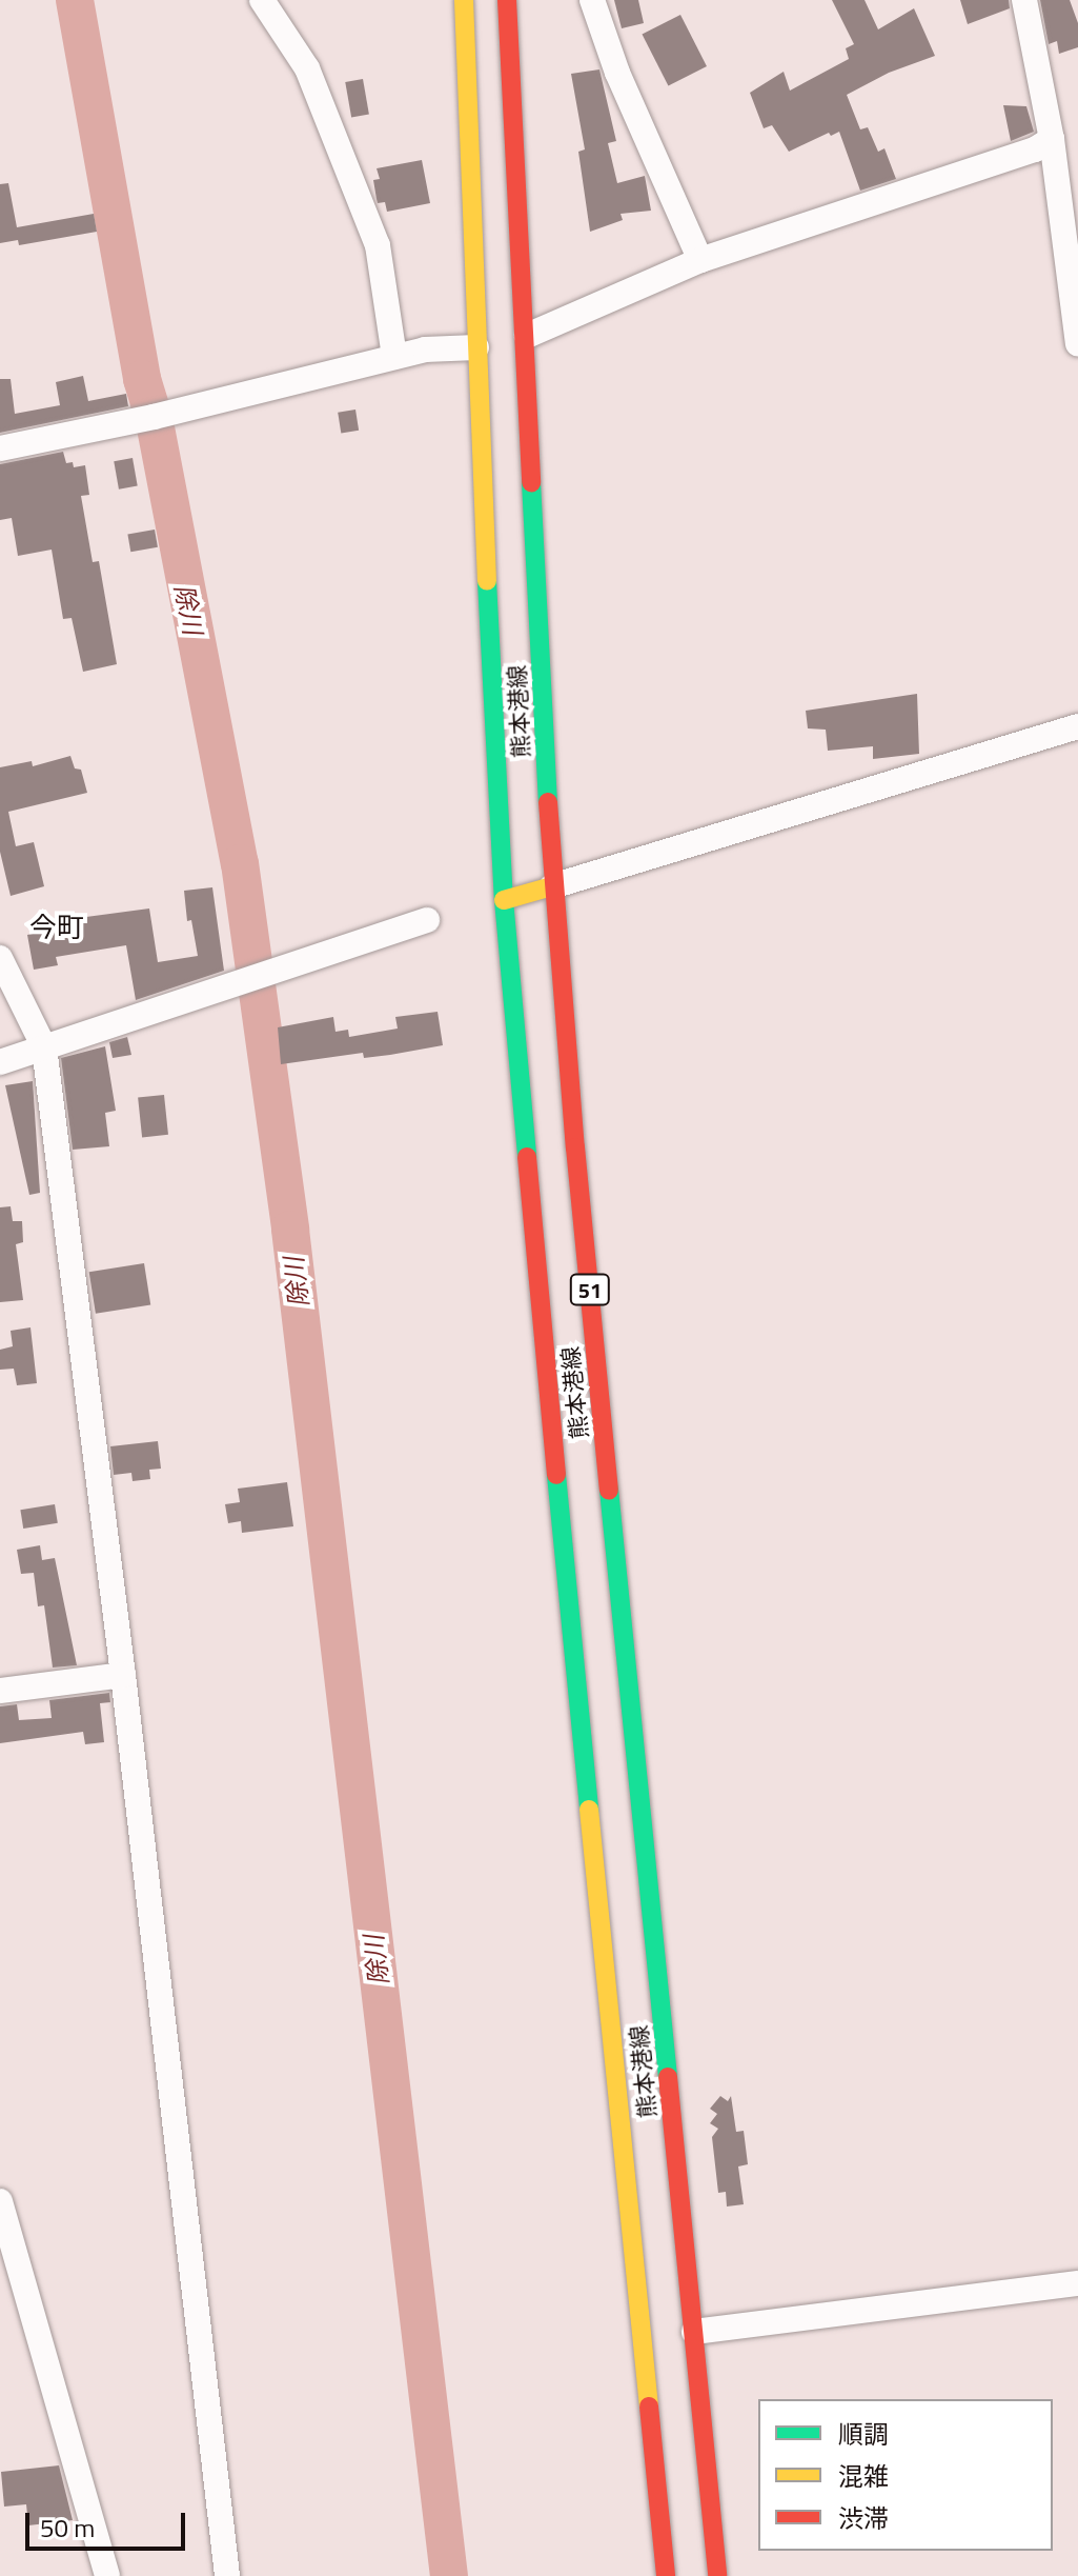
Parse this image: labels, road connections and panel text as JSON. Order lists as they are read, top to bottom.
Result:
{
  "streets": {
    "main road": ["熊本港線", "51"]
  },
  "districts": ["今町"],
  "water": ["除川"],
  "legend": ["順調", "混雑", "渋滞"],
  "scale_bar": "50 m"
}
